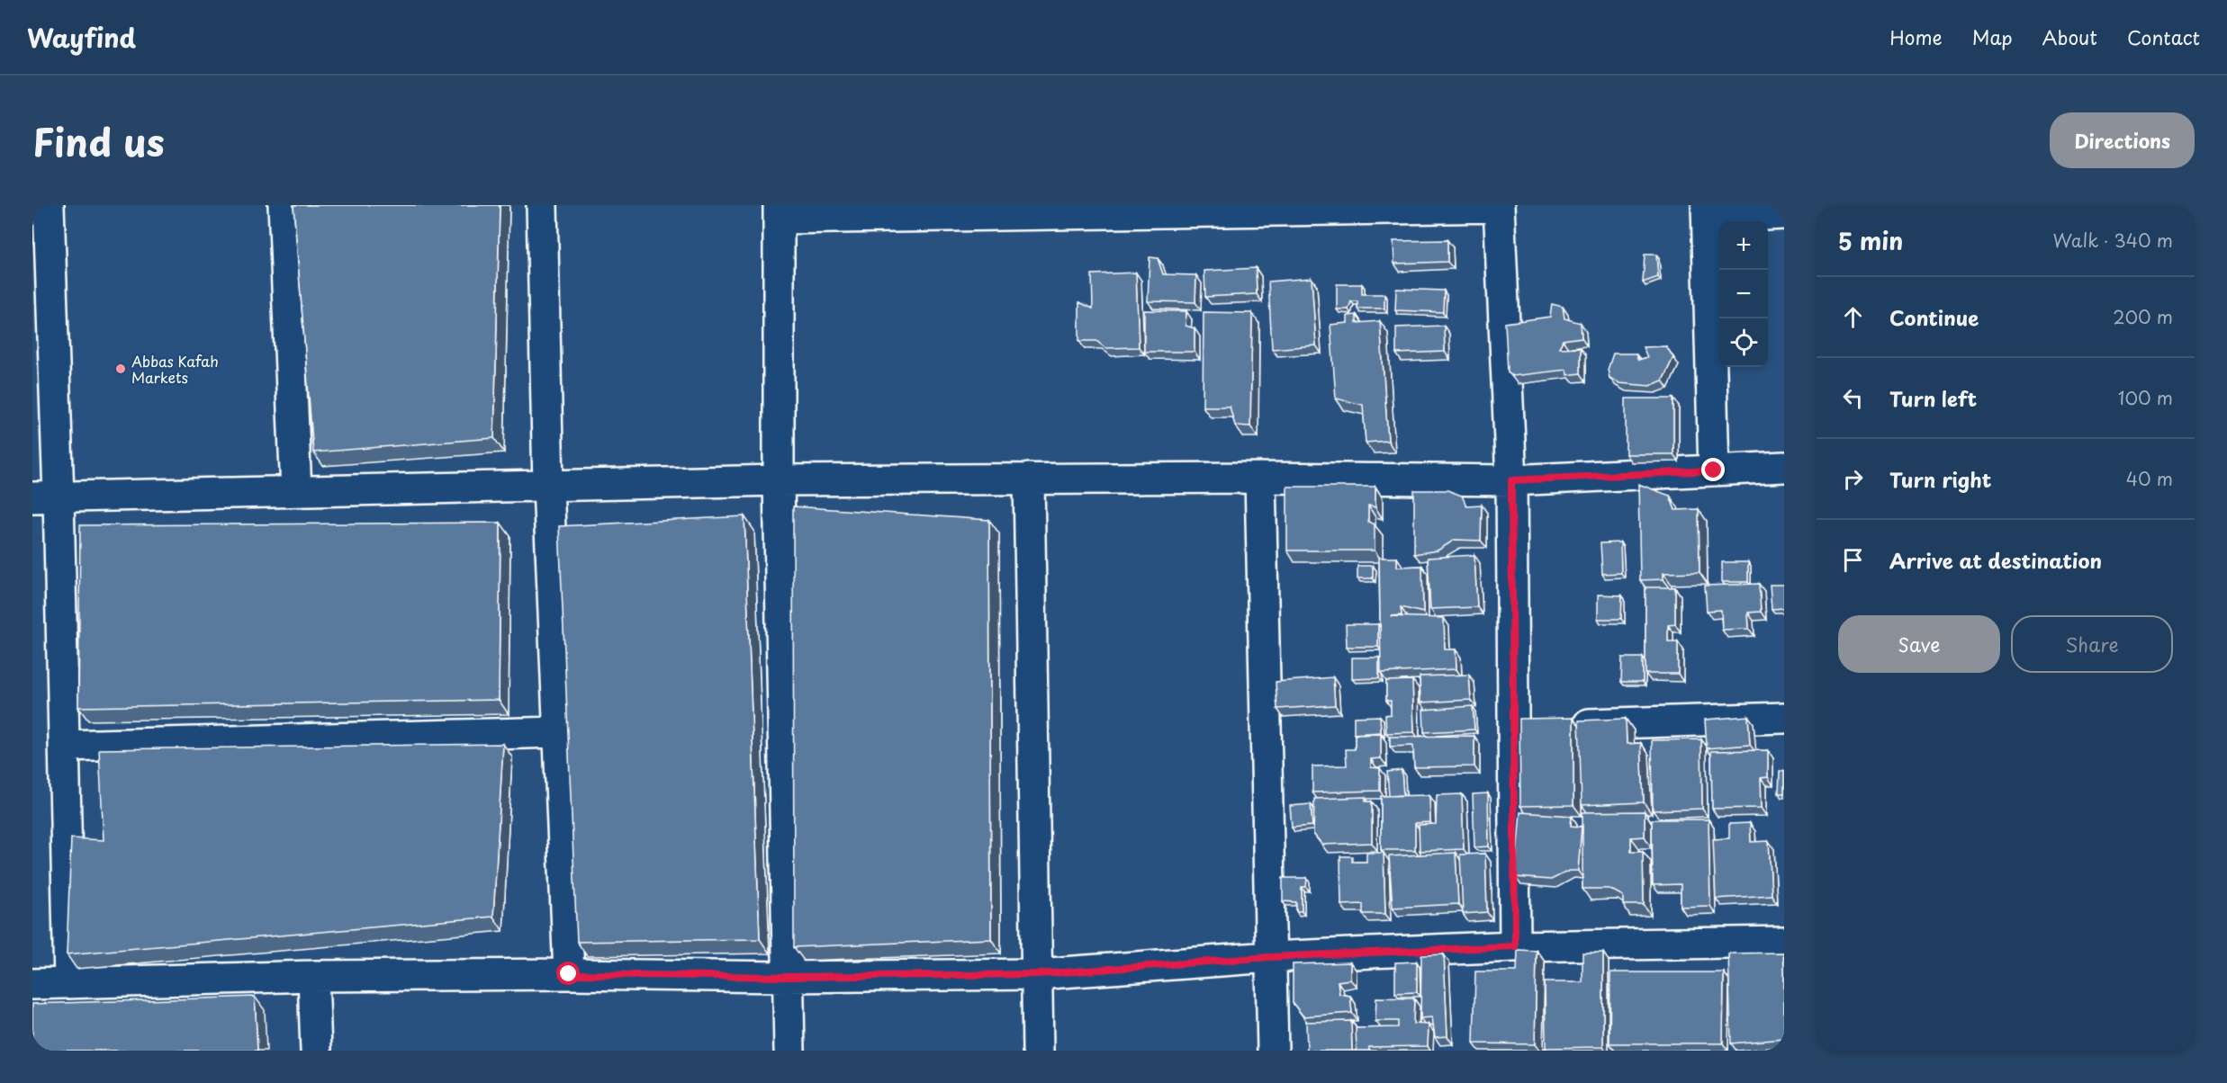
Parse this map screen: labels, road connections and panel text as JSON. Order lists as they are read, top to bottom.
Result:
{
  "places": ["Abbas Kafah Markets"],
  "page": {
    "header": "Wayfind",
    "nav": [
      "Home",
      "Map",
      "About",
      "Contact"
    ],
    "title": "Find us",
    "buttons": [
      "Directions",
      ["Save", "Share"]
    ],
    "heading": ["5 min", "Walk · 340 m"],
    "map_buttons": ["+", "−"],
    "list": [
      ["Continue", "200 m"],
      ["Turn left", "100 m"],
      ["Turn right", "40 m"],
      "Arrive at destination"
    ]
  }
}
